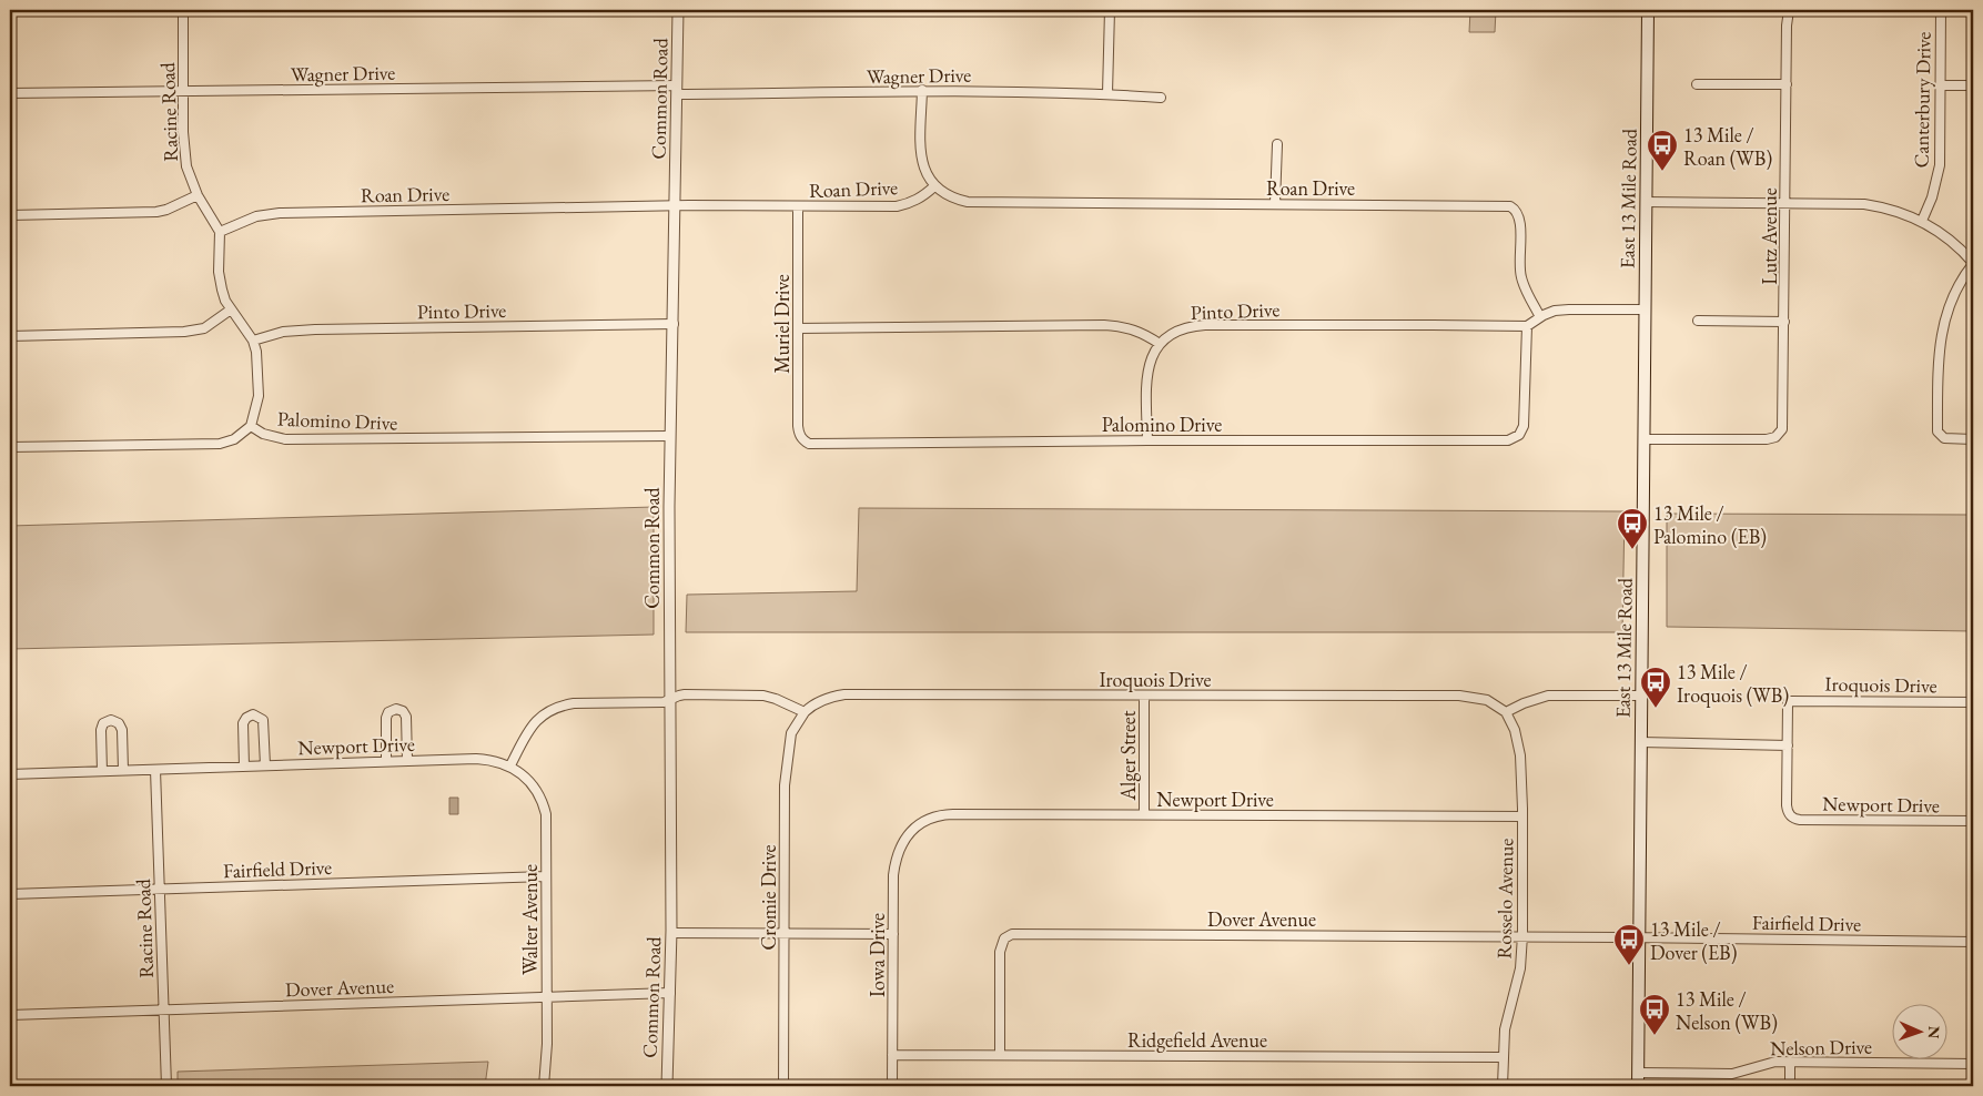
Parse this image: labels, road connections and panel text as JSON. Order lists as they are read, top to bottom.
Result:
{
  "streets": {
    "main road": ["East 13 Mile Road"],
    "street": [
      "Wagner Drive",
      "Common Road",
      "Canterbury Drive",
      "Racine Road",
      "Roan Drive",
      "Lutz Avenue",
      "Pinto Drive",
      "Muriel Drive",
      "Palomino Drive",
      "Iroquois Drive",
      "Newport Drive",
      "Alger Street",
      "Fairfield Drive",
      "Cromie Drive",
      "Rosselo Avenue",
      "Dover Avenue",
      "Walter Avenue",
      "Iowa Drive",
      "Ridgefield Avenue",
      "Nelson Drive"
    ]
  },
  "crossings": [
    ["Wagner Drive", "Common Road"],
    ["Wagner Drive", "Racine Road"],
    ["Common Road", "Roan Drive"],
    ["Common Road", "Pinto Drive"],
    ["Common Road", "Palomino Drive"],
    ["Common Road", "Dover Avenue"],
    ["Racine Road", "Roan Drive"],
    ["Racine Road", "Newport Drive"],
    ["Racine Road", "Fairfield Drive"],
    ["Racine Road", "Dover Avenue"],
    ["Roan Drive", "Muriel Drive"],
    ["East 13 Mile Road", "Lutz Avenue"],
    ["East 13 Mile Road", "Fairfield Drive"],
    ["East 13 Mile Road", "Dover Avenue"],
    ["East 13 Mile Road", "Nelson Drive"],
    ["Pinto Drive", "Palomino Drive"],
    ["Muriel Drive", "Palomino Drive"],
    ["Iroquois Drive", "Newport Drive"],
    ["Iroquois Drive", "Alger Street"],
    ["Iroquois Drive", "Cromie Drive"],
    ["Iroquois Drive", "Rosselo Avenue"],
    ["Newport Drive", "Alger Street"],
    ["Newport Drive", "Rosselo Avenue"],
    ["Newport Drive", "Walter Avenue"],
    ["Newport Drive", "Iowa Drive"],
    ["Fairfield Drive", "Dover Avenue"],
    ["Fairfield Drive", "Walter Avenue"],
    ["Rosselo Avenue", "Dover Avenue"],
    ["Rosselo Avenue", "Ridgefield Avenue"],
    ["Dover Avenue", "Walter Avenue"],
    ["Dover Avenue", "Ridgefield Avenue"],
    ["Iowa Drive", "Ridgefield Avenue"]
  ],
  "places": {
    "bus stop": [
      "13 Mile / Roan (WB)",
      "13 Mile / Palomino (EB)",
      "13 Mile / Iroquois (WB)",
      "13 Mile / Dover (EB)",
      "13 Mile / Nelson (WB)"
    ]
  },
  "north": "right"
}
